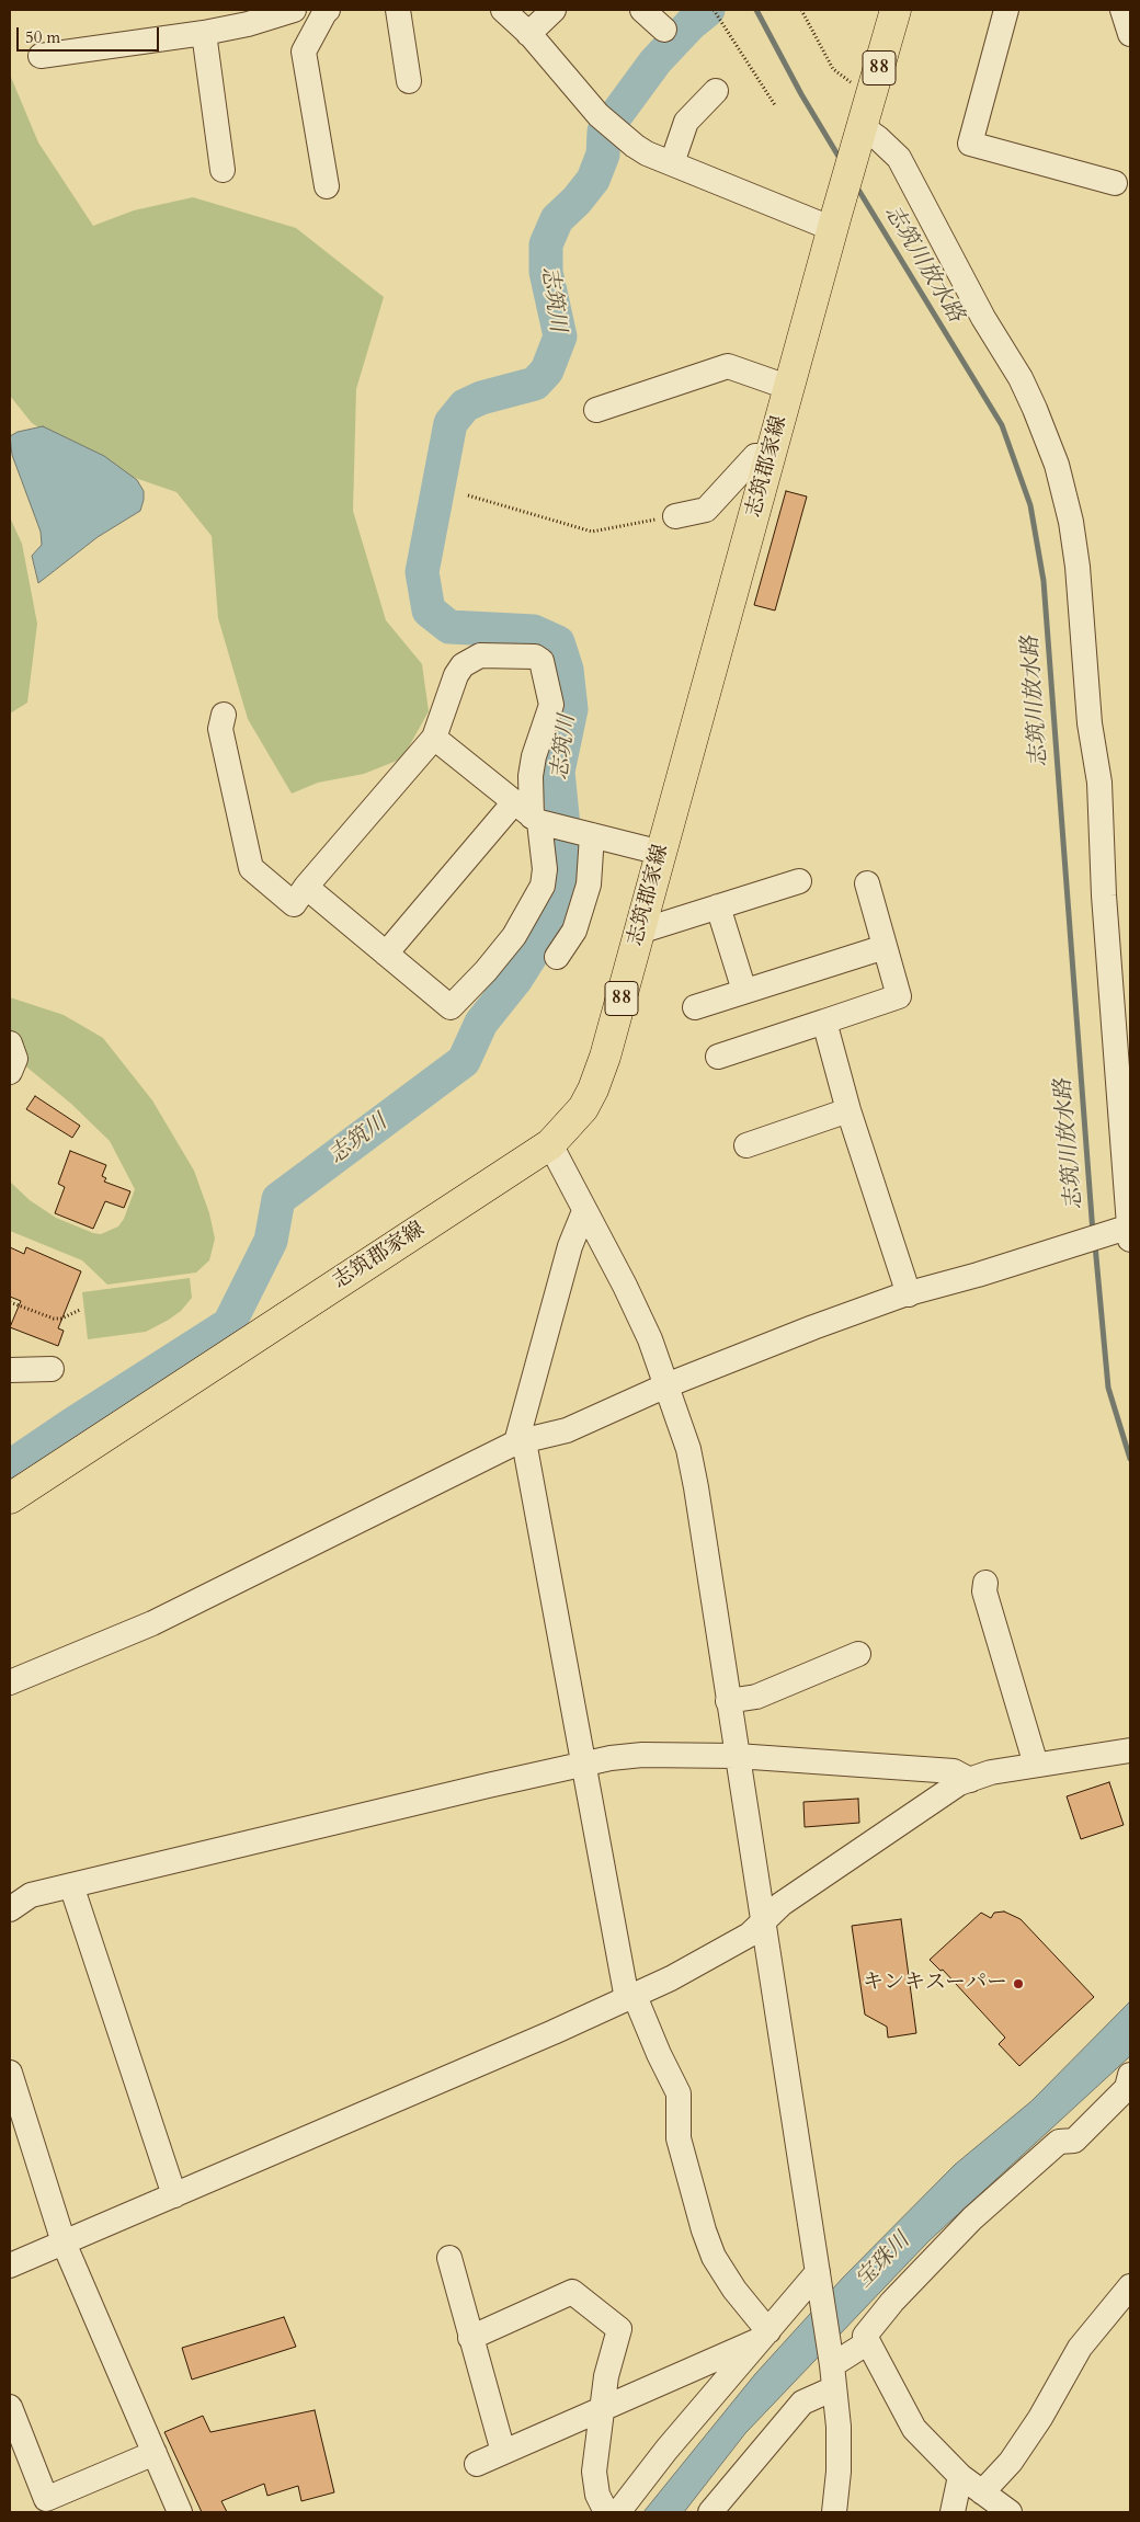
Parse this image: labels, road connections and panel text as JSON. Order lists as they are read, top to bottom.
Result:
{
  "streets": {
    "main road": ["88", "志筑郡家線"]
  },
  "water": ["志筑川放水路", "志筑川", "宝珠川"],
  "places": ["キンキスーパー"],
  "scale_bar": "50 m"
}
